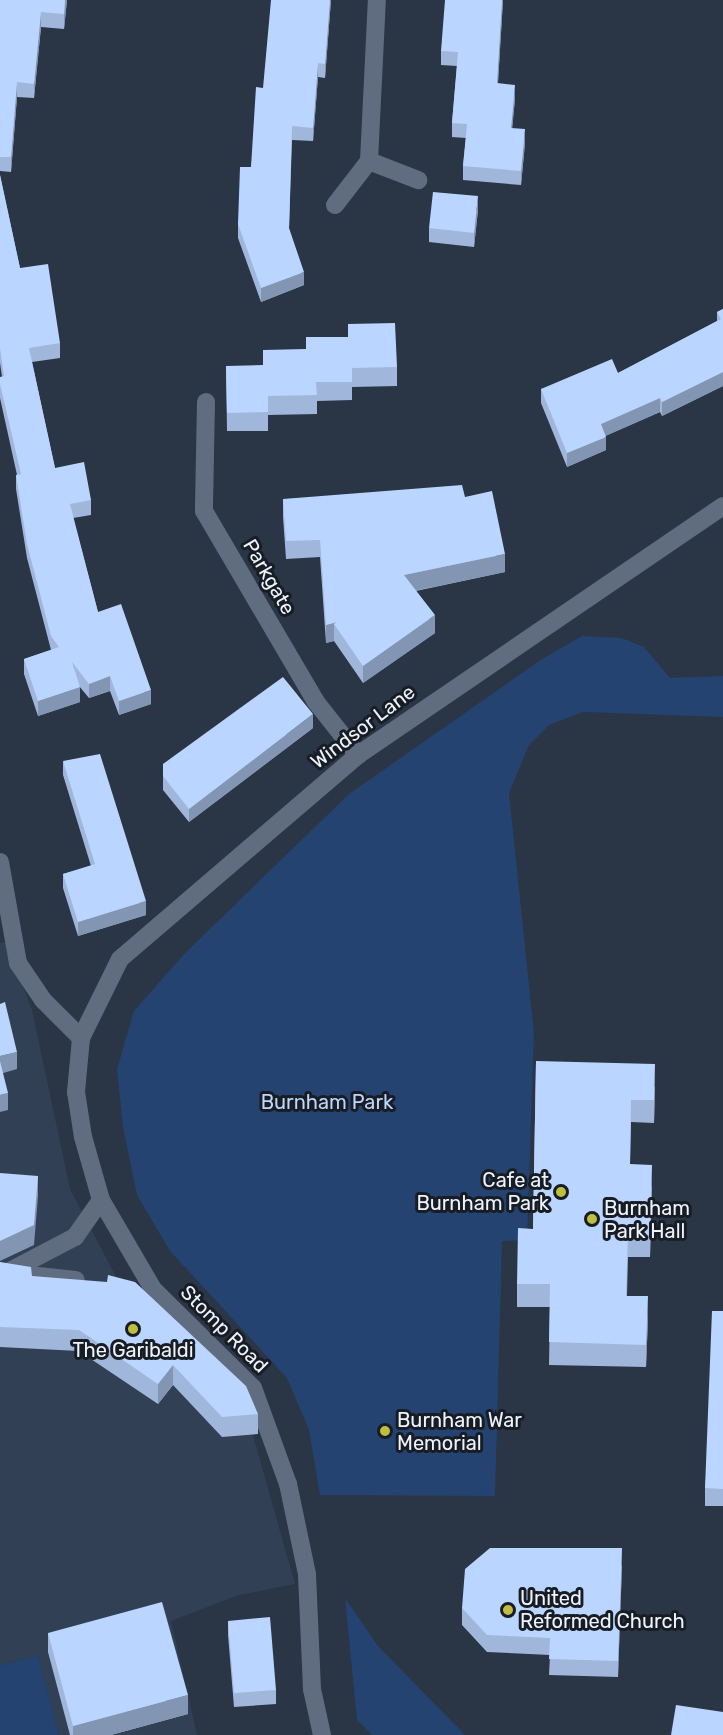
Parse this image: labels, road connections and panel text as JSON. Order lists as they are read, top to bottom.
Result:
{
  "streets": {
    "street": ["Parkgate", "Windsor Lane", "Stomp Road"]
  },
  "crossings": [
    ["Parkgate", "Windsor Lane"],
    ["Windsor Lane", "Stomp Road"]
  ],
  "parks": ["Burnham Park"],
  "places": [
    "Cafe at Burnham Park",
    "Burnham Park Hall",
    "The Garibaldi",
    "Burnham War Memorial",
    "United Reformed Church"
  ]
}
